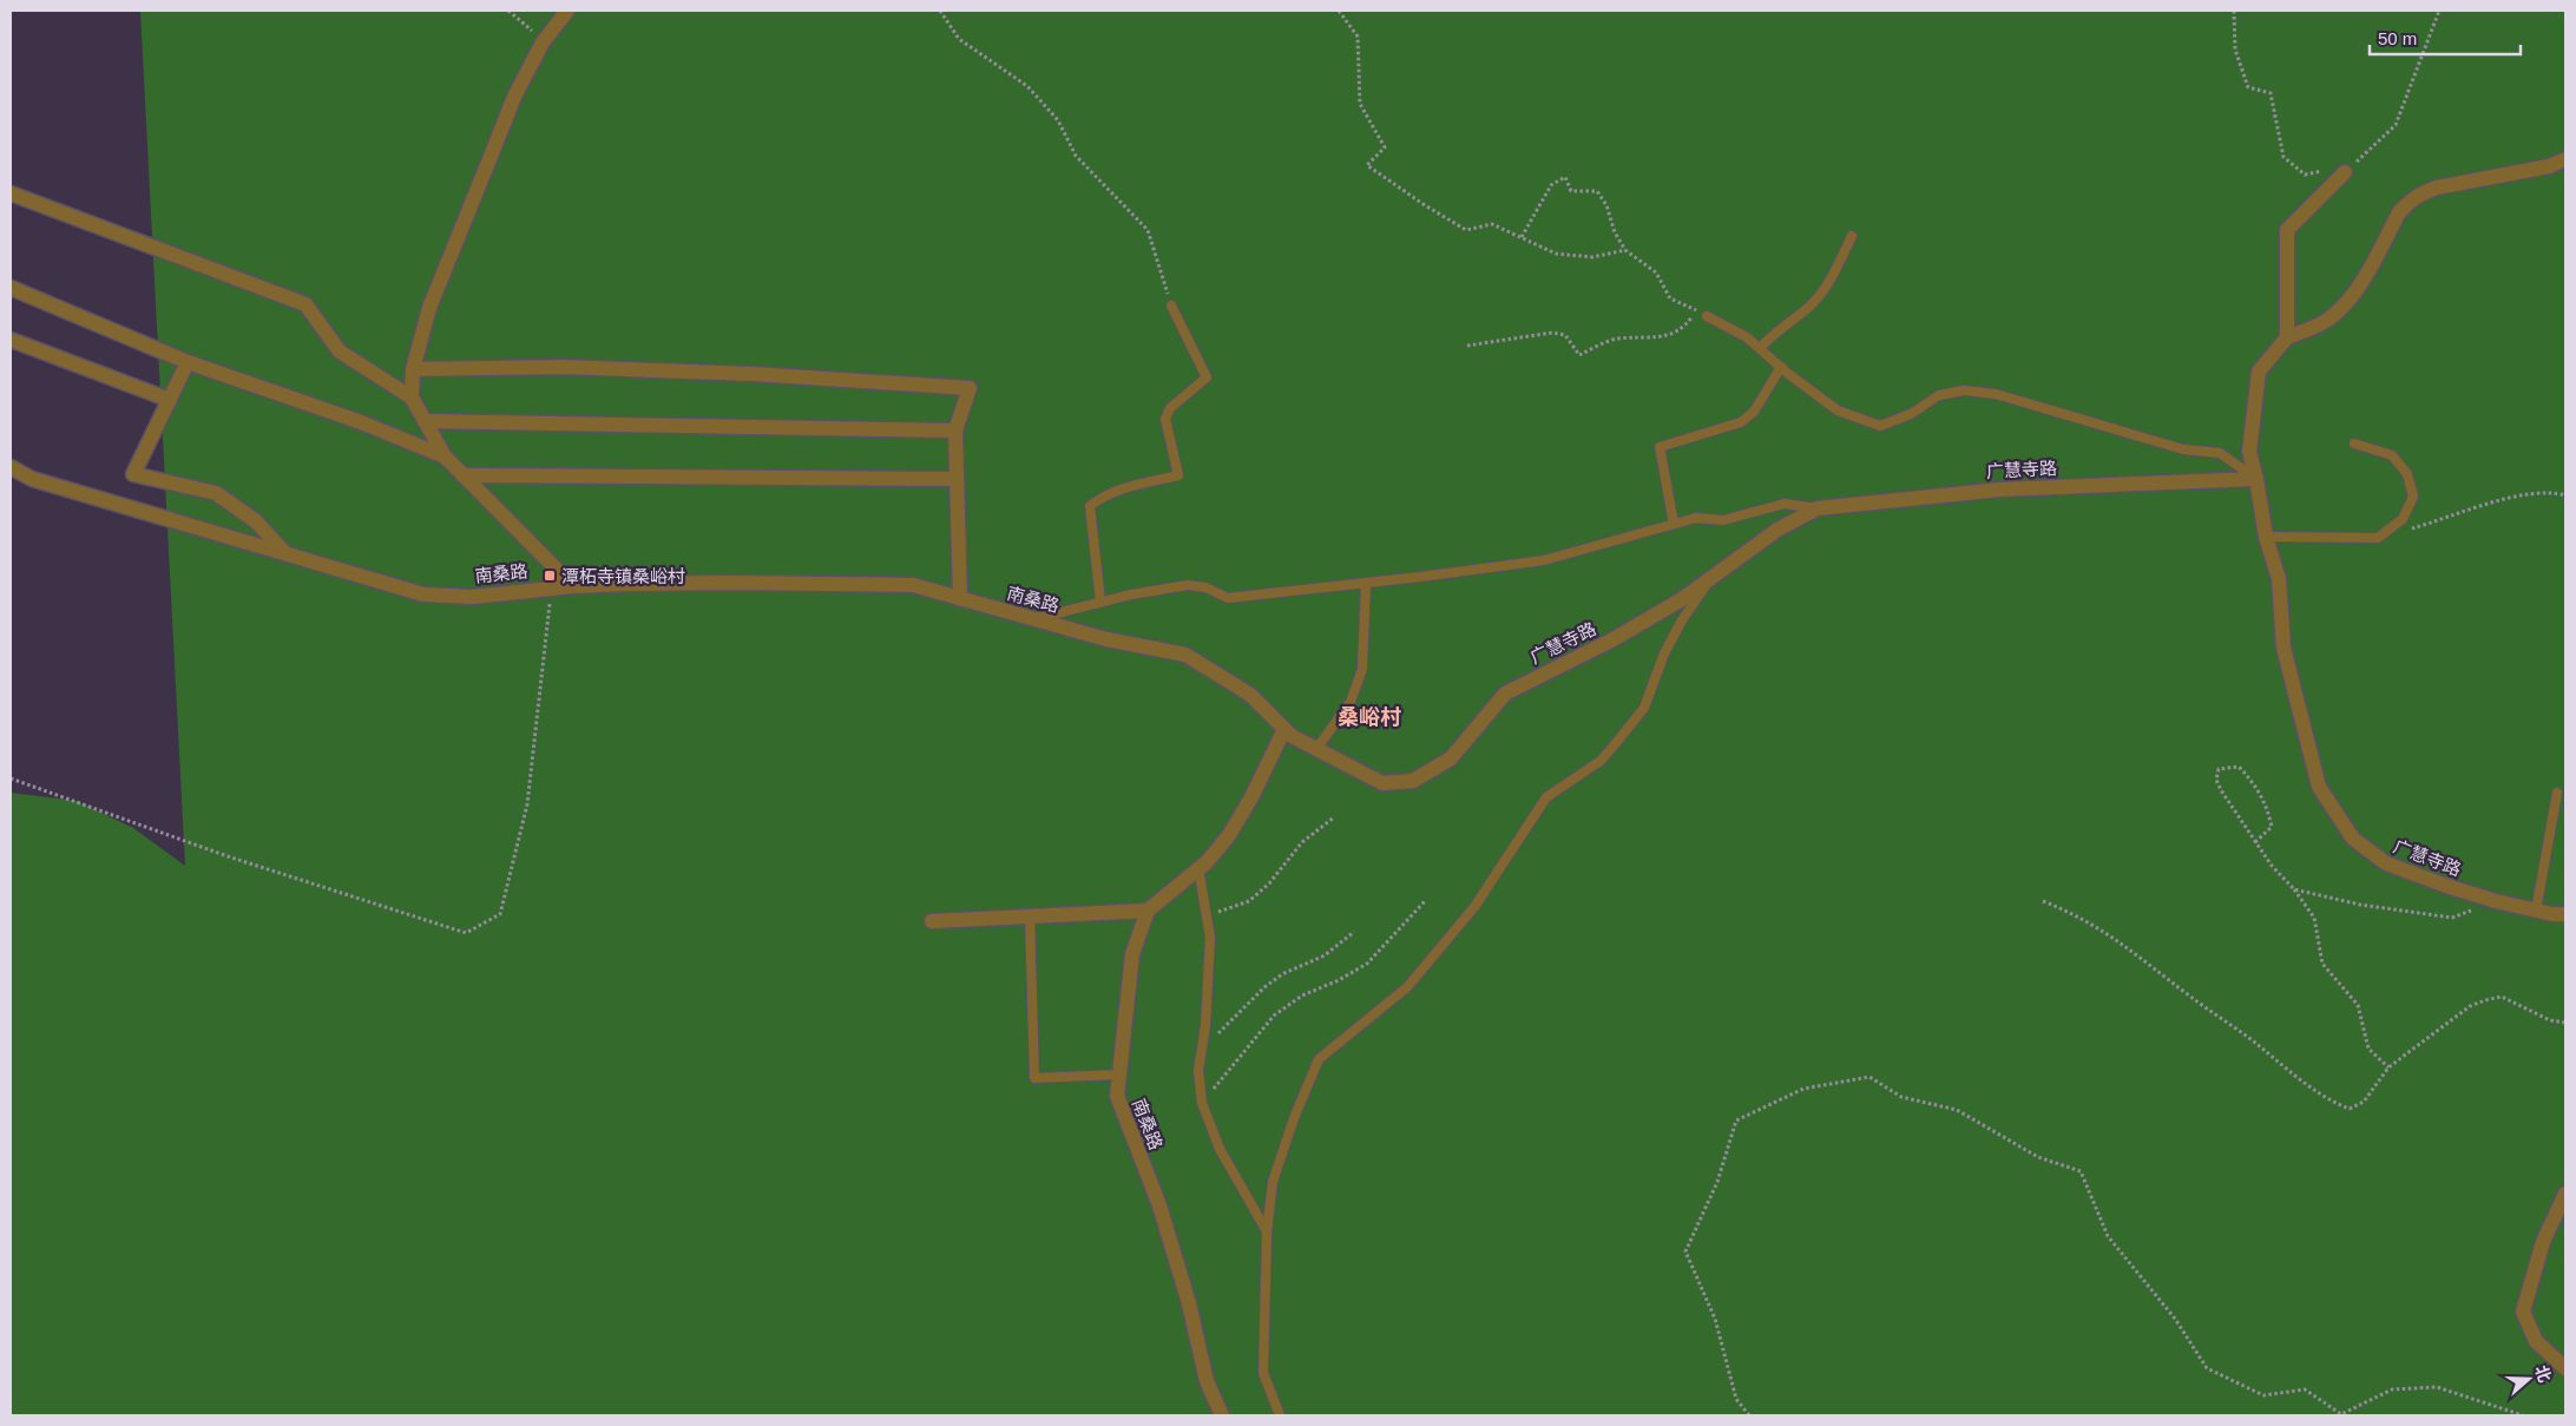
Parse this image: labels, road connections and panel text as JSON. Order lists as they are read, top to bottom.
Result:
{
  "streets": {
    "street": ["广慧寺路", "南桑路"]
  },
  "crossings": [
    ["广慧寺路", "南桑路"]
  ],
  "districts": ["桑峪村"],
  "places": {
    "transit": ["潭柘寺镇桑峪村"]
  },
  "scale_bar": "50 m",
  "north": "right"
}
